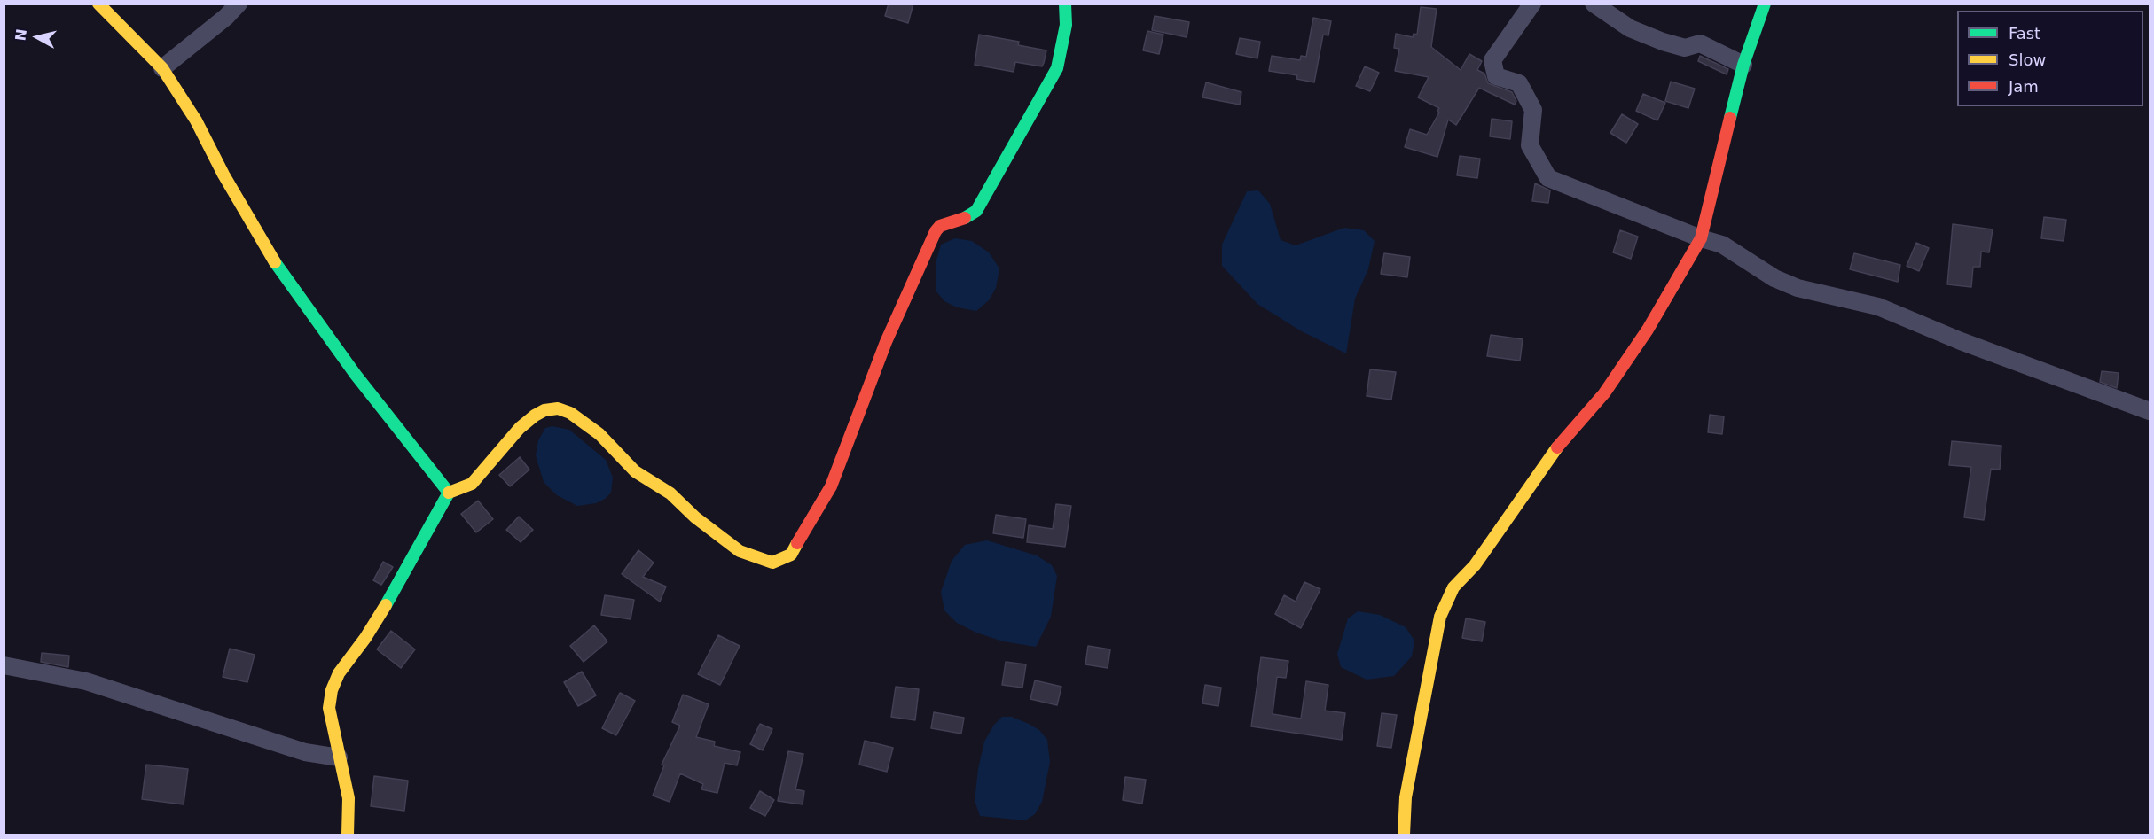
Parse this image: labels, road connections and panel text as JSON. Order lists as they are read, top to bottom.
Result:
{
  "legend": ["Fast", "Slow", "Jam"],
  "north": "left"
}
